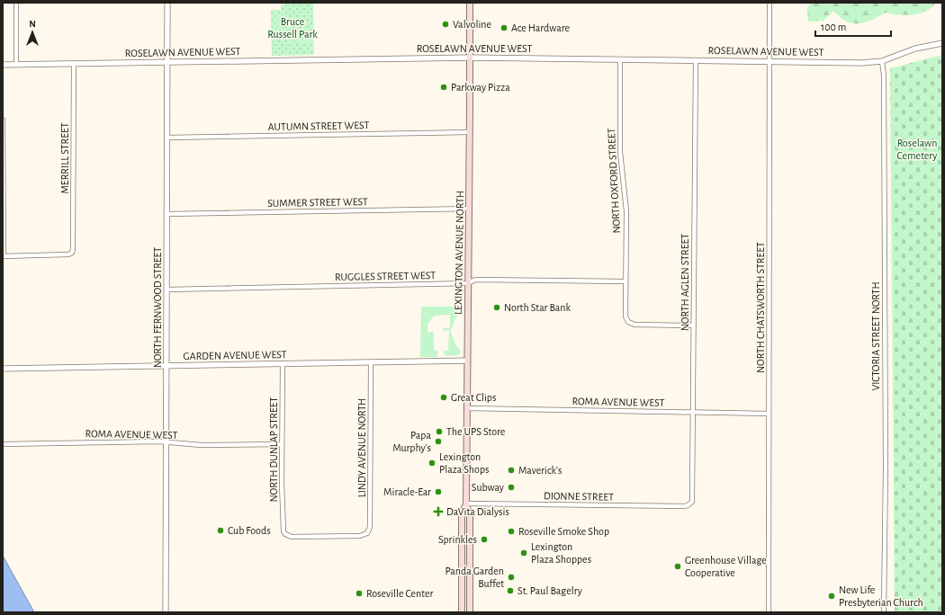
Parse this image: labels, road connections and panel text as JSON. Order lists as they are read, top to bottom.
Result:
{
  "streets": {
    "main road": ["LEXINGTON AVENUE NORTH"],
    "street": [
      "ROSELAWN AVENUE WEST",
      "AUTUMN STREET WEST",
      "MERRILL STREET",
      "NORTH OXFORD STREET",
      "SUMMER STREET WEST",
      "RUGGLES STREET WEST",
      "NORTH AGLEN STREET",
      "NORTH FERNWOOD STREET",
      "NORTH CHATSWORTH STREET",
      "VICTORIA STREET NORTH",
      "GARDEN AVENUE WEST",
      "ROMA AVENUE WEST",
      "LINDY AVENUE NORTH",
      "NORTH DUNLAP STREET",
      "DIONNE STREET"
    ]
  },
  "crossings": [
    ["ROSELAWN AVENUE WEST", "MERRILL STREET"],
    ["ROSELAWN AVENUE WEST", "NORTH OXFORD STREET"],
    ["ROSELAWN AVENUE WEST", "LEXINGTON AVENUE NORTH"],
    ["ROSELAWN AVENUE WEST", "NORTH AGLEN STREET"],
    ["ROSELAWN AVENUE WEST", "NORTH FERNWOOD STREET"],
    ["ROSELAWN AVENUE WEST", "NORTH CHATSWORTH STREET"],
    ["ROSELAWN AVENUE WEST", "VICTORIA STREET NORTH"],
    ["AUTUMN STREET WEST", "LEXINGTON AVENUE NORTH"],
    ["AUTUMN STREET WEST", "NORTH FERNWOOD STREET"],
    ["NORTH OXFORD STREET", "RUGGLES STREET WEST"],
    ["NORTH OXFORD STREET", "NORTH AGLEN STREET"],
    ["SUMMER STREET WEST", "LEXINGTON AVENUE NORTH"],
    ["SUMMER STREET WEST", "NORTH FERNWOOD STREET"],
    ["LEXINGTON AVENUE NORTH", "RUGGLES STREET WEST"],
    ["LEXINGTON AVENUE NORTH", "GARDEN AVENUE WEST"],
    ["LEXINGTON AVENUE NORTH", "ROMA AVENUE WEST"],
    ["LEXINGTON AVENUE NORTH", "DIONNE STREET"],
    ["RUGGLES STREET WEST", "NORTH FERNWOOD STREET"],
    ["NORTH AGLEN STREET", "ROMA AVENUE WEST"],
    ["NORTH AGLEN STREET", "DIONNE STREET"],
    ["NORTH FERNWOOD STREET", "GARDEN AVENUE WEST"],
    ["NORTH FERNWOOD STREET", "ROMA AVENUE WEST"],
    ["NORTH CHATSWORTH STREET", "ROMA AVENUE WEST"],
    ["GARDEN AVENUE WEST", "LINDY AVENUE NORTH"],
    ["GARDEN AVENUE WEST", "NORTH DUNLAP STREET"],
    ["ROMA AVENUE WEST", "NORTH DUNLAP STREET"],
    ["LINDY AVENUE NORTH", "NORTH DUNLAP STREET"]
  ],
  "parks": ["Bruce Russell Park", "Roselawn Cemetery"],
  "places": {
    "other": [
      "Valvoline",
      "Ace Hardware",
      "Parkway Pizza",
      "North Star Bank",
      "Great Clips",
      "The UPS Store",
      "Papa Murphy's",
      "Lexington Plaza Shops",
      "Maverick's",
      "Subway",
      "Miracle-Ear",
      "Cub Foods",
      "Roseville Smoke Shop",
      "Sprinkles",
      "Lexington Plaza Shoppes",
      "Greenhouse Village Cooperative",
      "Panda Garden Buffet",
      "St. Paul Bagelry",
      "Roseville Center",
      "New Life Presbyterian Church"
    ],
    "health": ["DaVita Dialysis"]
  },
  "scale_bar": "100 m",
  "north": "top"
}
